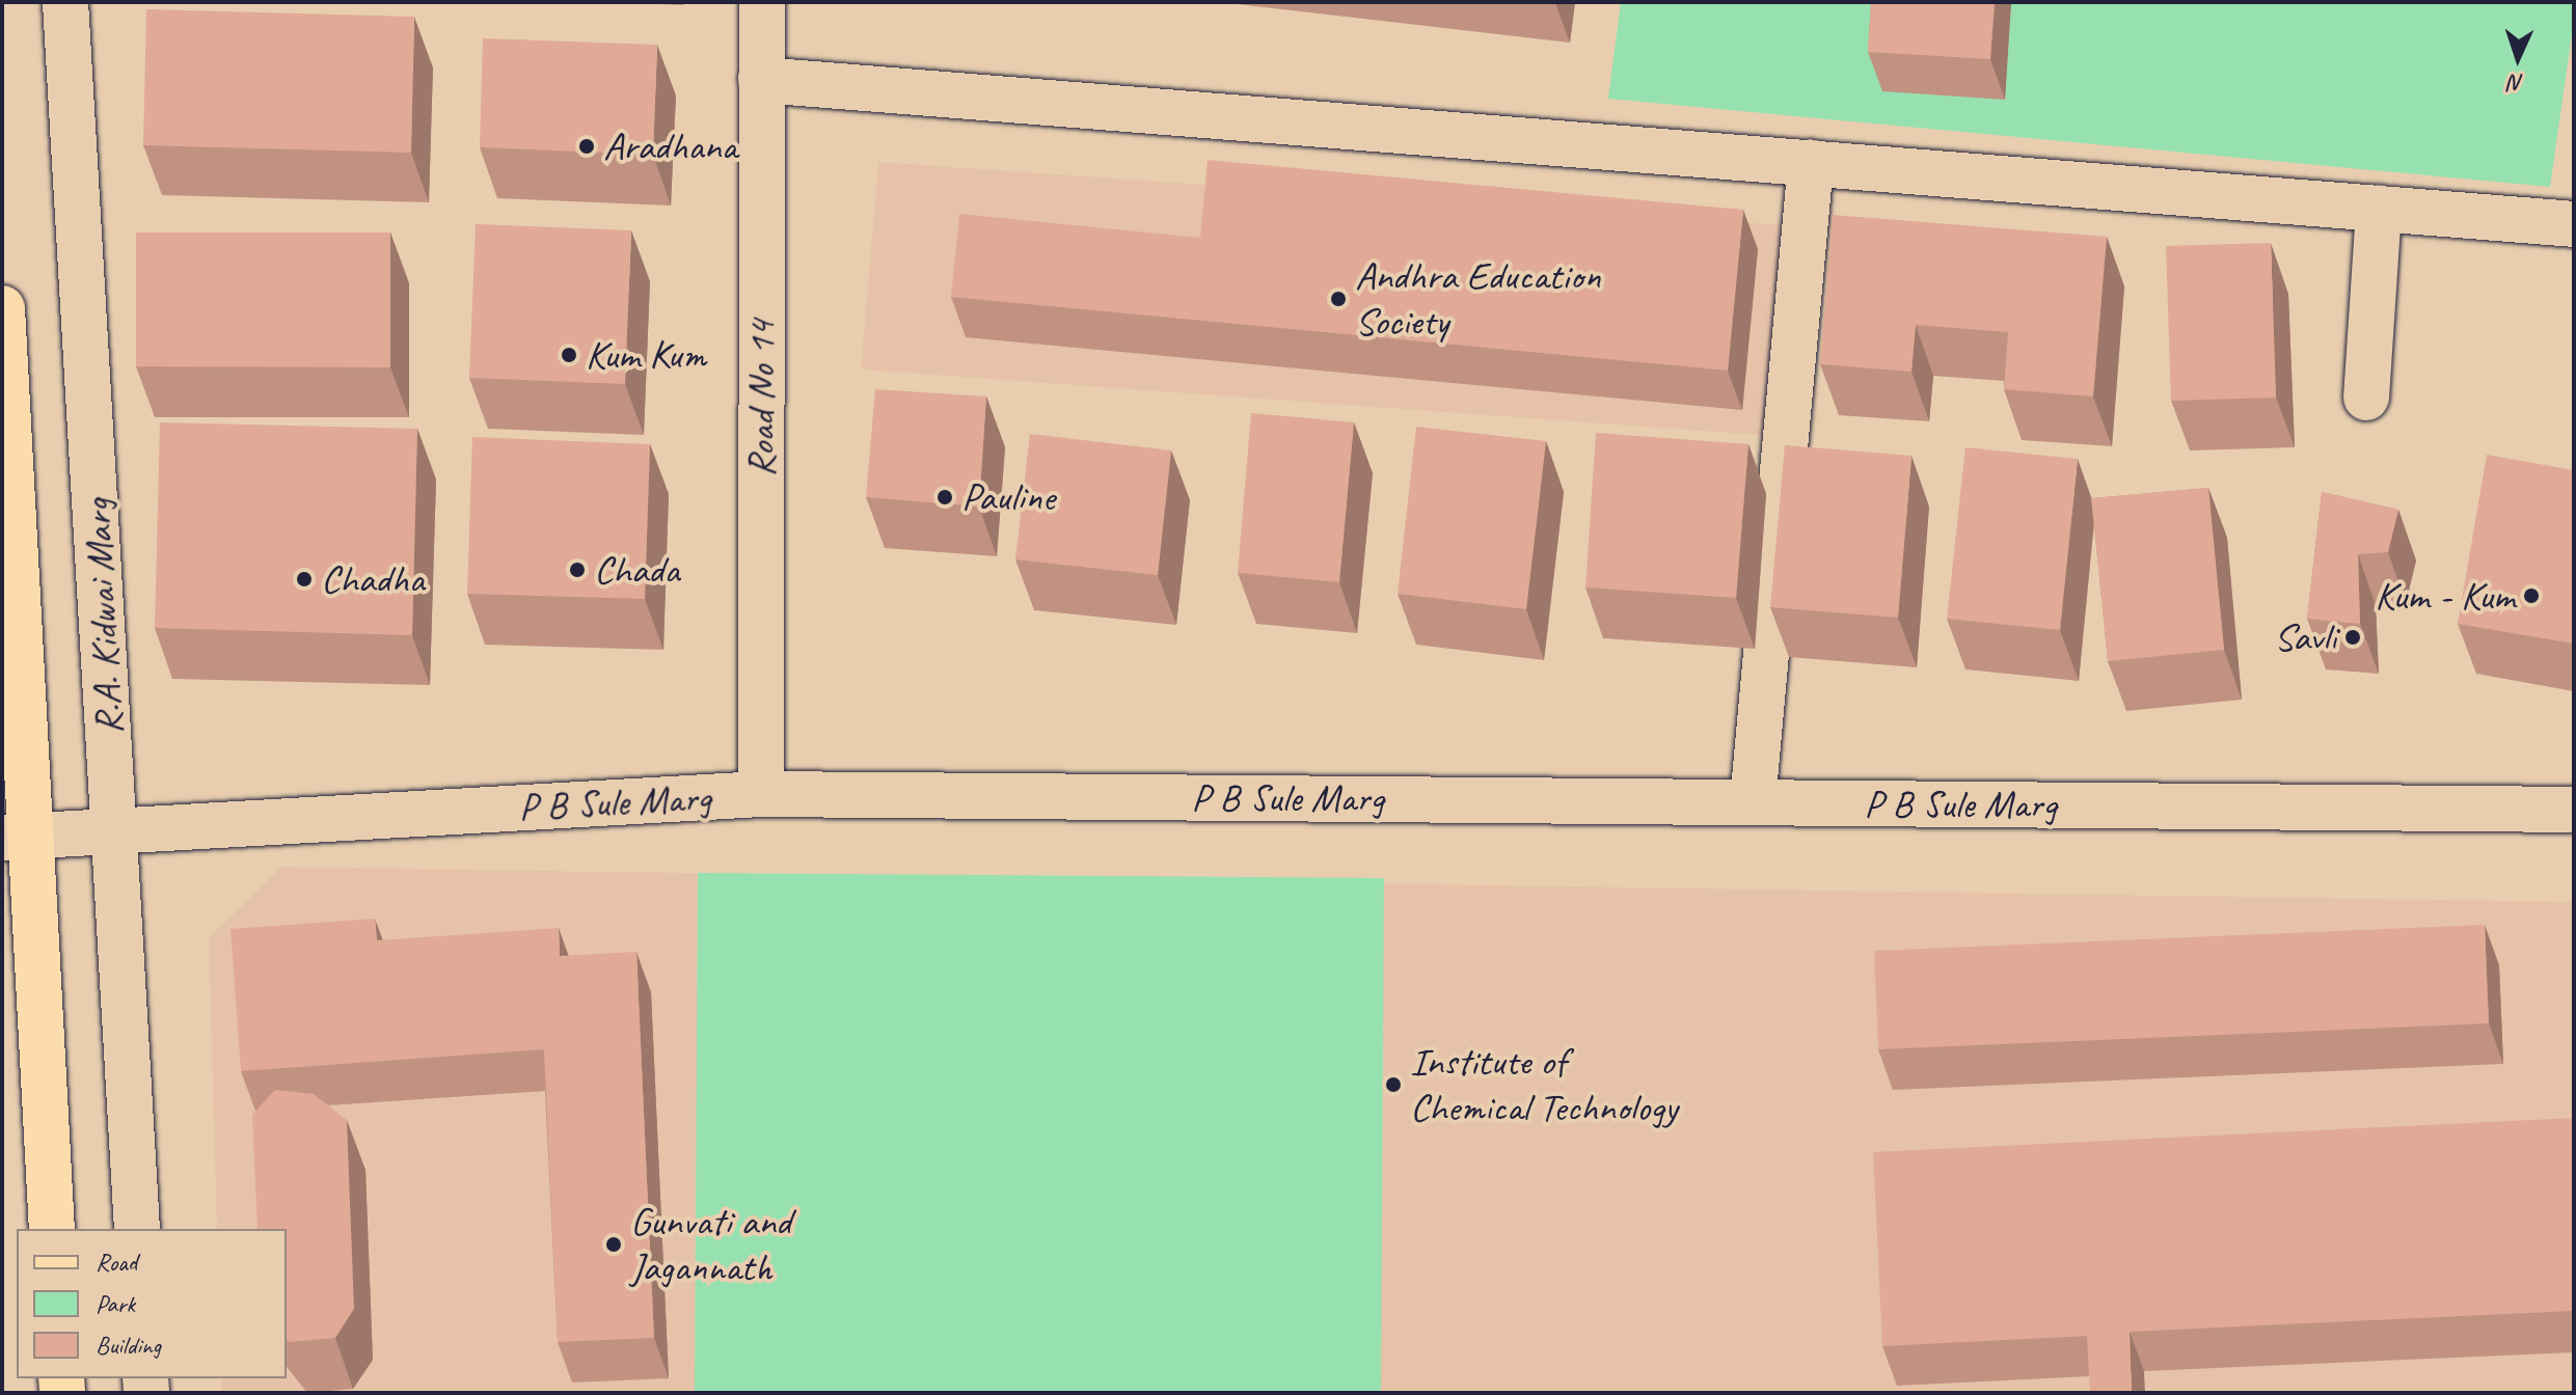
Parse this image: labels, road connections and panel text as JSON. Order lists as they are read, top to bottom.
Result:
{
  "streets": {
    "street": ["Road No 14", "R.A. Kidwai Marg", "P B Sule Marg"]
  },
  "crossings": [
    ["Road No 14", "P B Sule Marg"],
    ["R.A. Kidwai Marg", "P B Sule Marg"]
  ],
  "places": [
    "Aradhana",
    "Andhra Education Society",
    "Kum Kum",
    "Pauline",
    "Chada",
    "Chadha",
    "Kum - Kum",
    "Savli",
    "Institute of Chemical Technology",
    "Gunvati and Jagannath"
  ],
  "legend": ["Road", "Park", "Building"],
  "north": "bottom"
}
